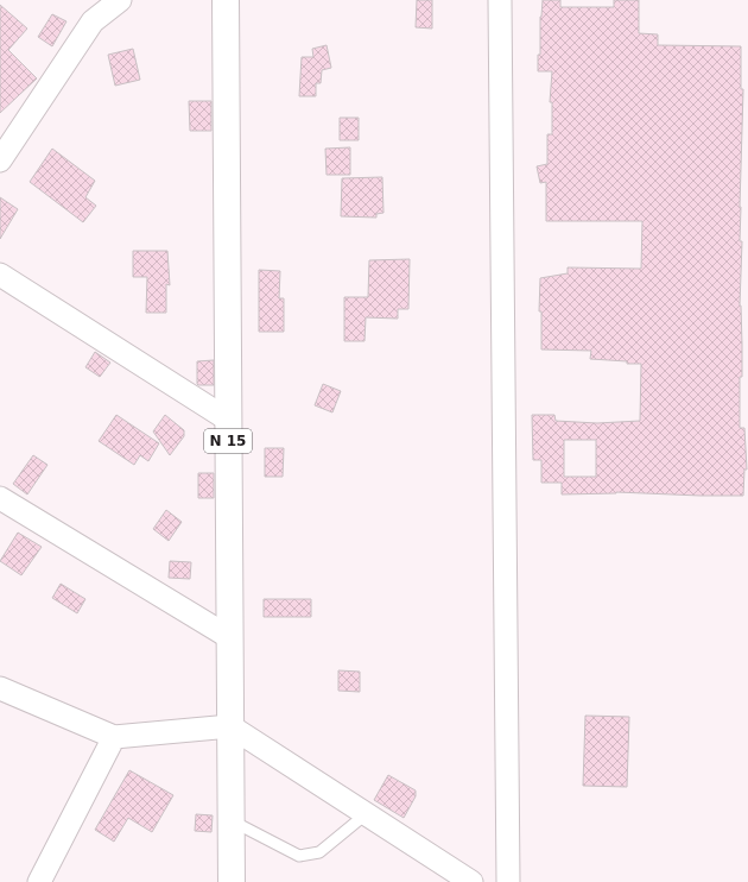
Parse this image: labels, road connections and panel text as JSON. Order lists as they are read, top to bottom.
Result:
{
  "streets": {
    "main road": ["N 15"]
  }
}
